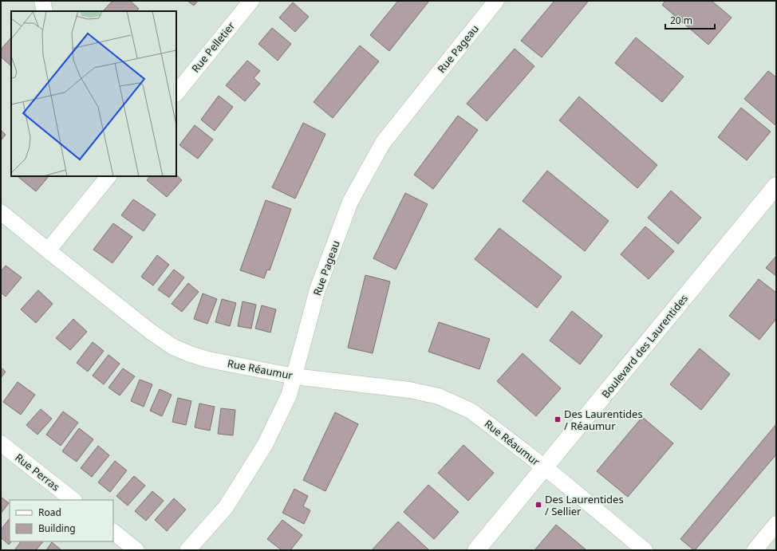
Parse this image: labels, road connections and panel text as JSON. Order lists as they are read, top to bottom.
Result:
{
  "streets": {
    "street": [
      "Rue Pelletier",
      "Rue Pageau",
      "Boulevard des Laurentides",
      "Rue Réaumur",
      "Rue Perras"
    ]
  },
  "crossings": [
    ["Rue Pageau", "Rue Réaumur"],
    ["Boulevard des Laurentides", "Rue Réaumur"]
  ],
  "places": {
    "transit": ["Des Laurentides / Réaumur", "Des Laurentides / Sellier"]
  },
  "legend": ["Road", "Building"],
  "scale_bar": "20 m"
}
